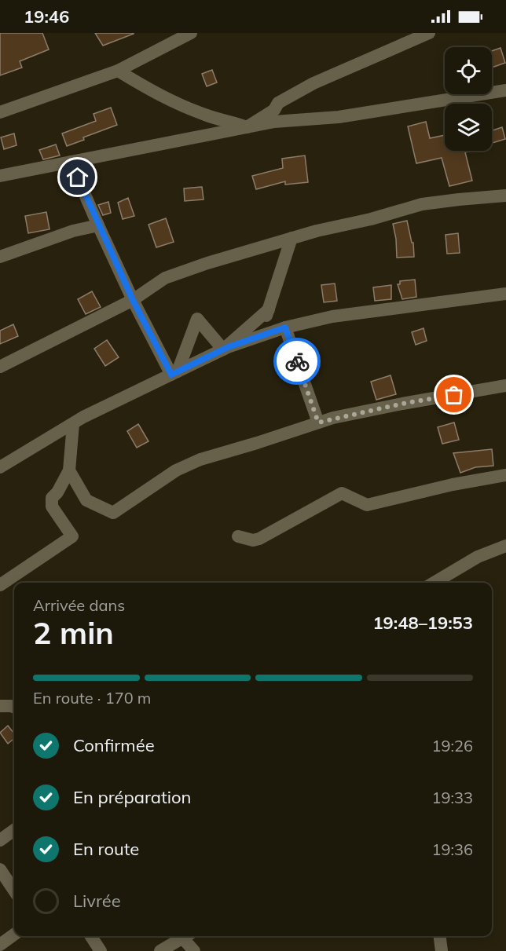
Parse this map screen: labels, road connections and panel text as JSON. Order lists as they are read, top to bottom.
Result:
{
  "page": {
    "status": "19:46",
    "heading": ["2 min", "Arrivée dans", "19:48–19:53"],
    "bar": "En route · 170 m",
    "list": [
      ["Confirmée", "19:26"],
      ["En préparation", "19:33"],
      ["En route", "19:36"],
      "Livrée"
    ]
  }
}
